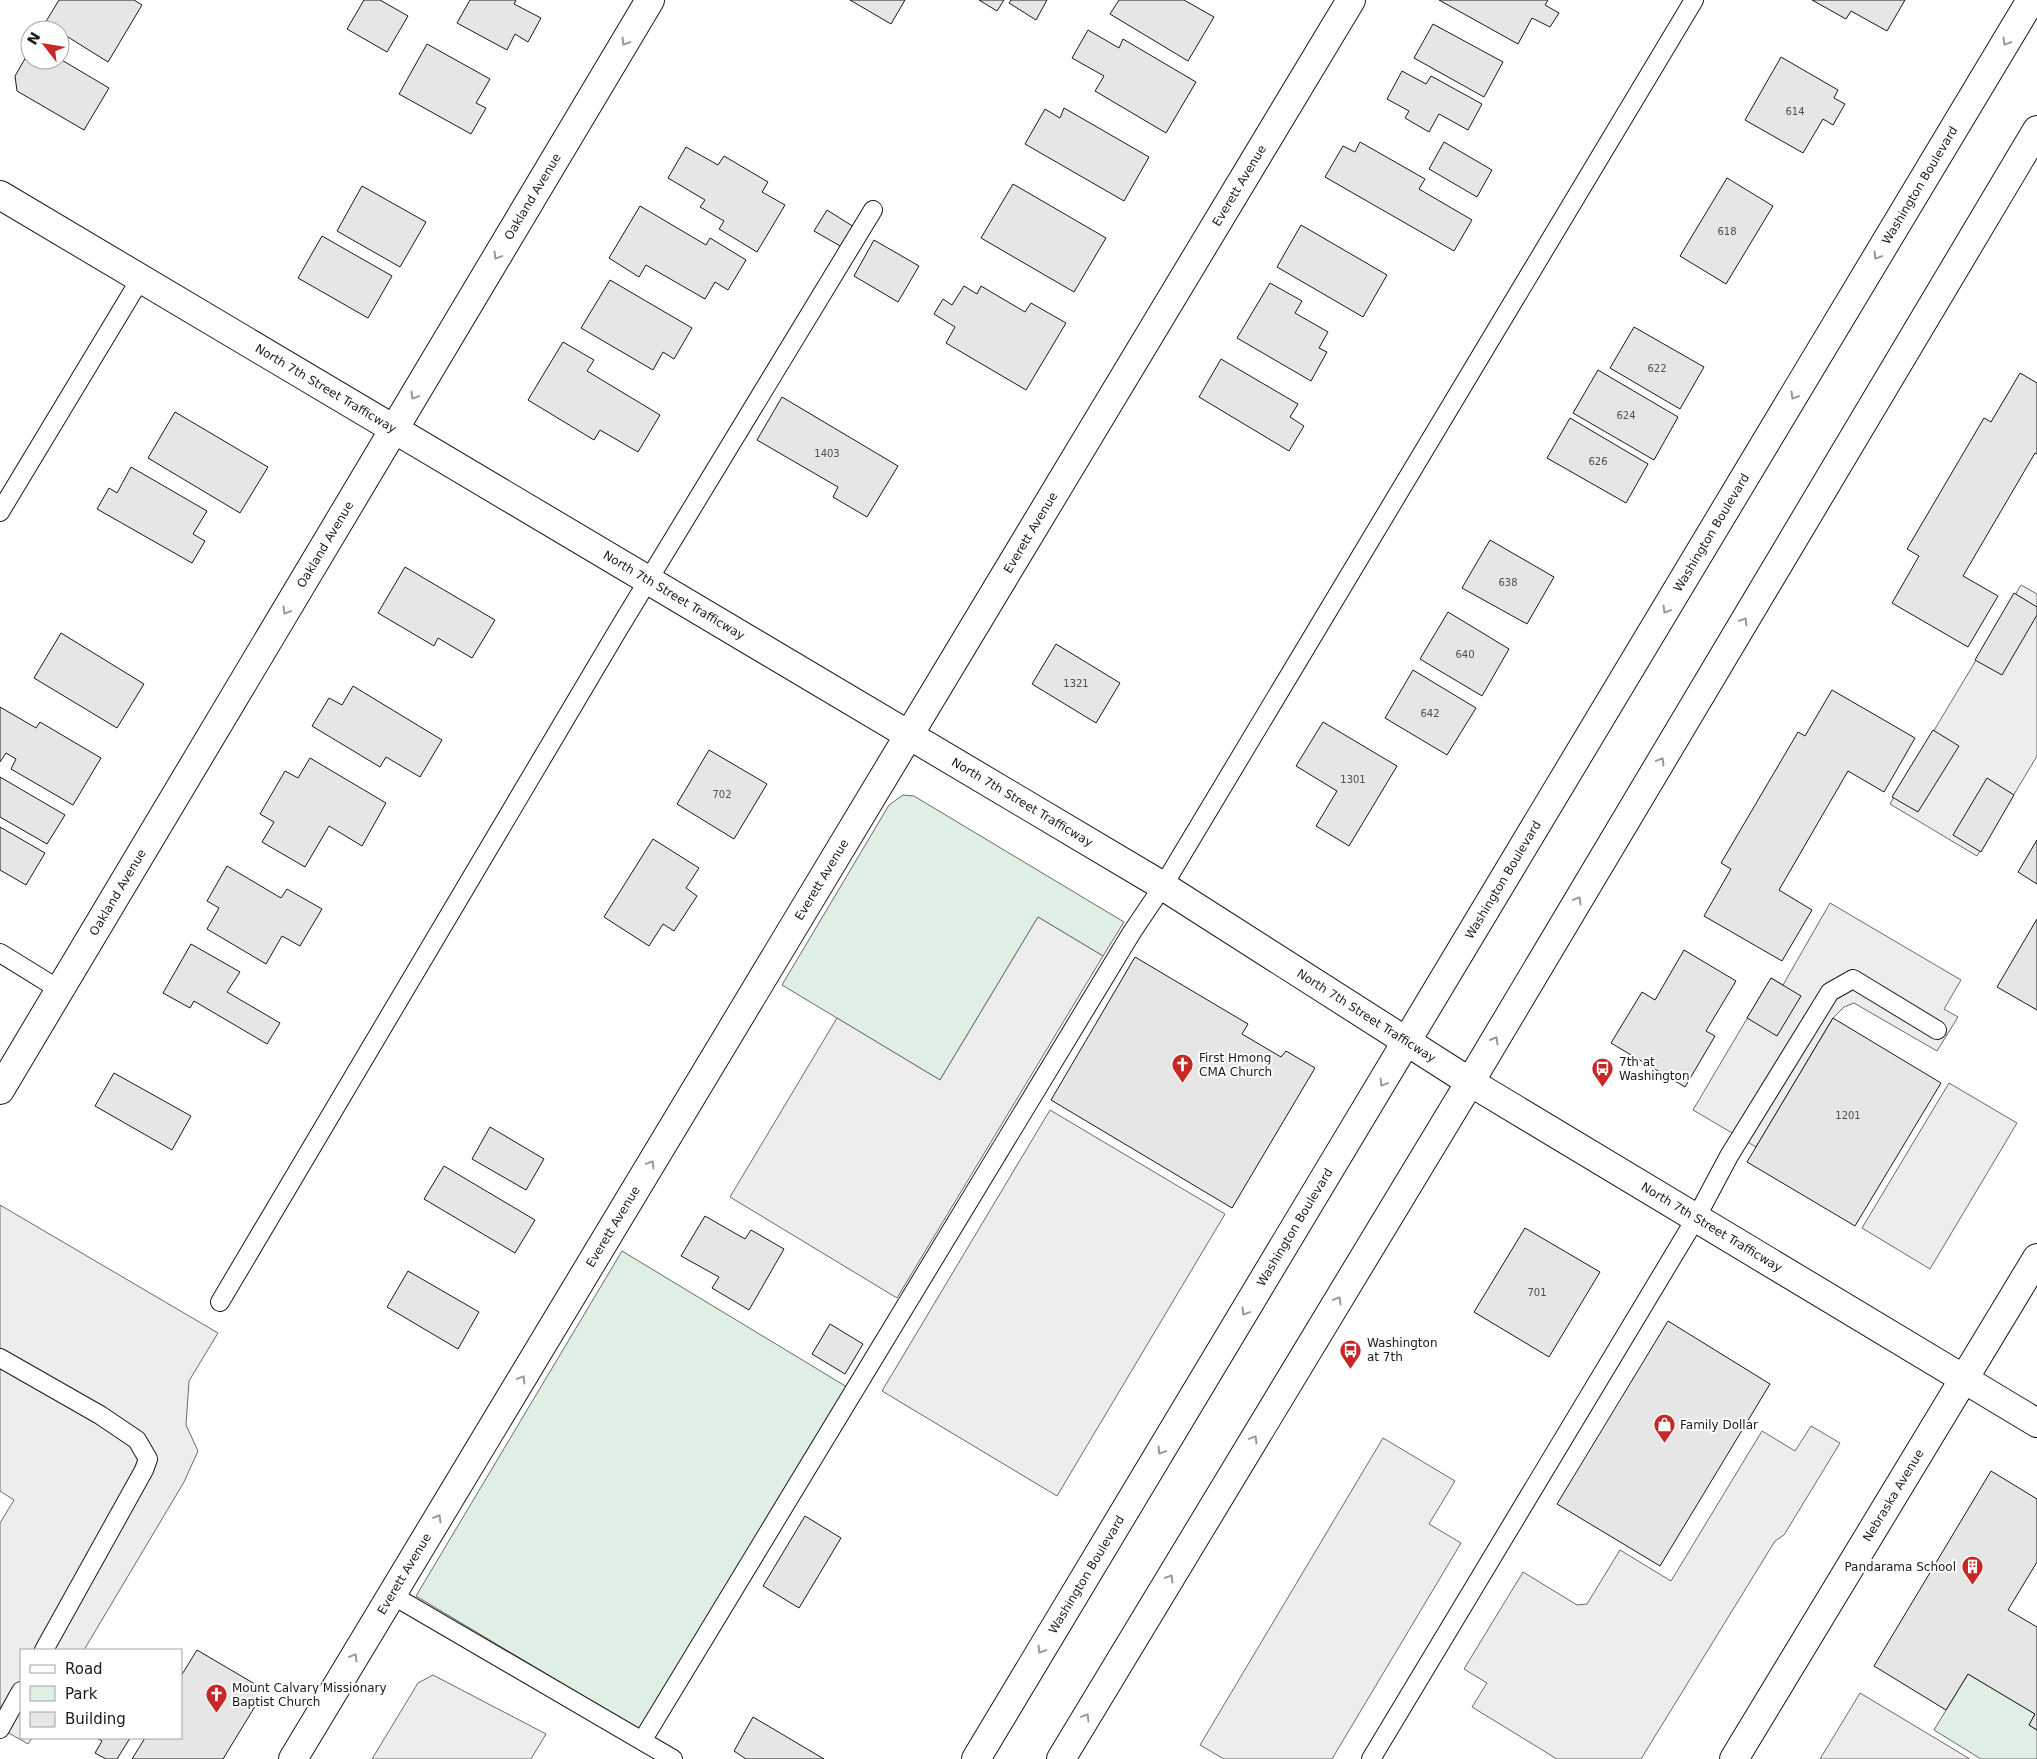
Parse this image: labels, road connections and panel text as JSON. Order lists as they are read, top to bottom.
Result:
{
  "streets": {
    "main road": [
      "Everett Avenue",
      "Washington Boulevard",
      "Oakland Avenue",
      "North 7th Street Trafficway",
      "Nebraska Avenue"
    ]
  },
  "crossings": [
    ["Everett Avenue", "North 7th Street Trafficway"],
    ["Washington Boulevard", "North 7th Street Trafficway"],
    ["Oakland Avenue", "North 7th Street Trafficway"],
    ["North 7th Street Trafficway", "Nebraska Avenue"]
  ],
  "one_way": ["Everett Avenue", "Oakland Avenue"],
  "places": {
    "church": ["First Hmong CMA Church", "Mount Calvary Missionary Baptist Church"],
    "bus stop": ["7th at Washington", "Washington at 7th"],
    "shop": ["Family Dollar"],
    "building": ["Pandarama School"]
  },
  "house_numbers": [
    "614",
    "618",
    "622",
    "624",
    "1403",
    "626",
    "638",
    "640",
    "1321",
    "642",
    "1301",
    "702",
    "1201",
    "701"
  ],
  "legend": ["Road", "Park", "Building"],
  "north": "top left"
}
